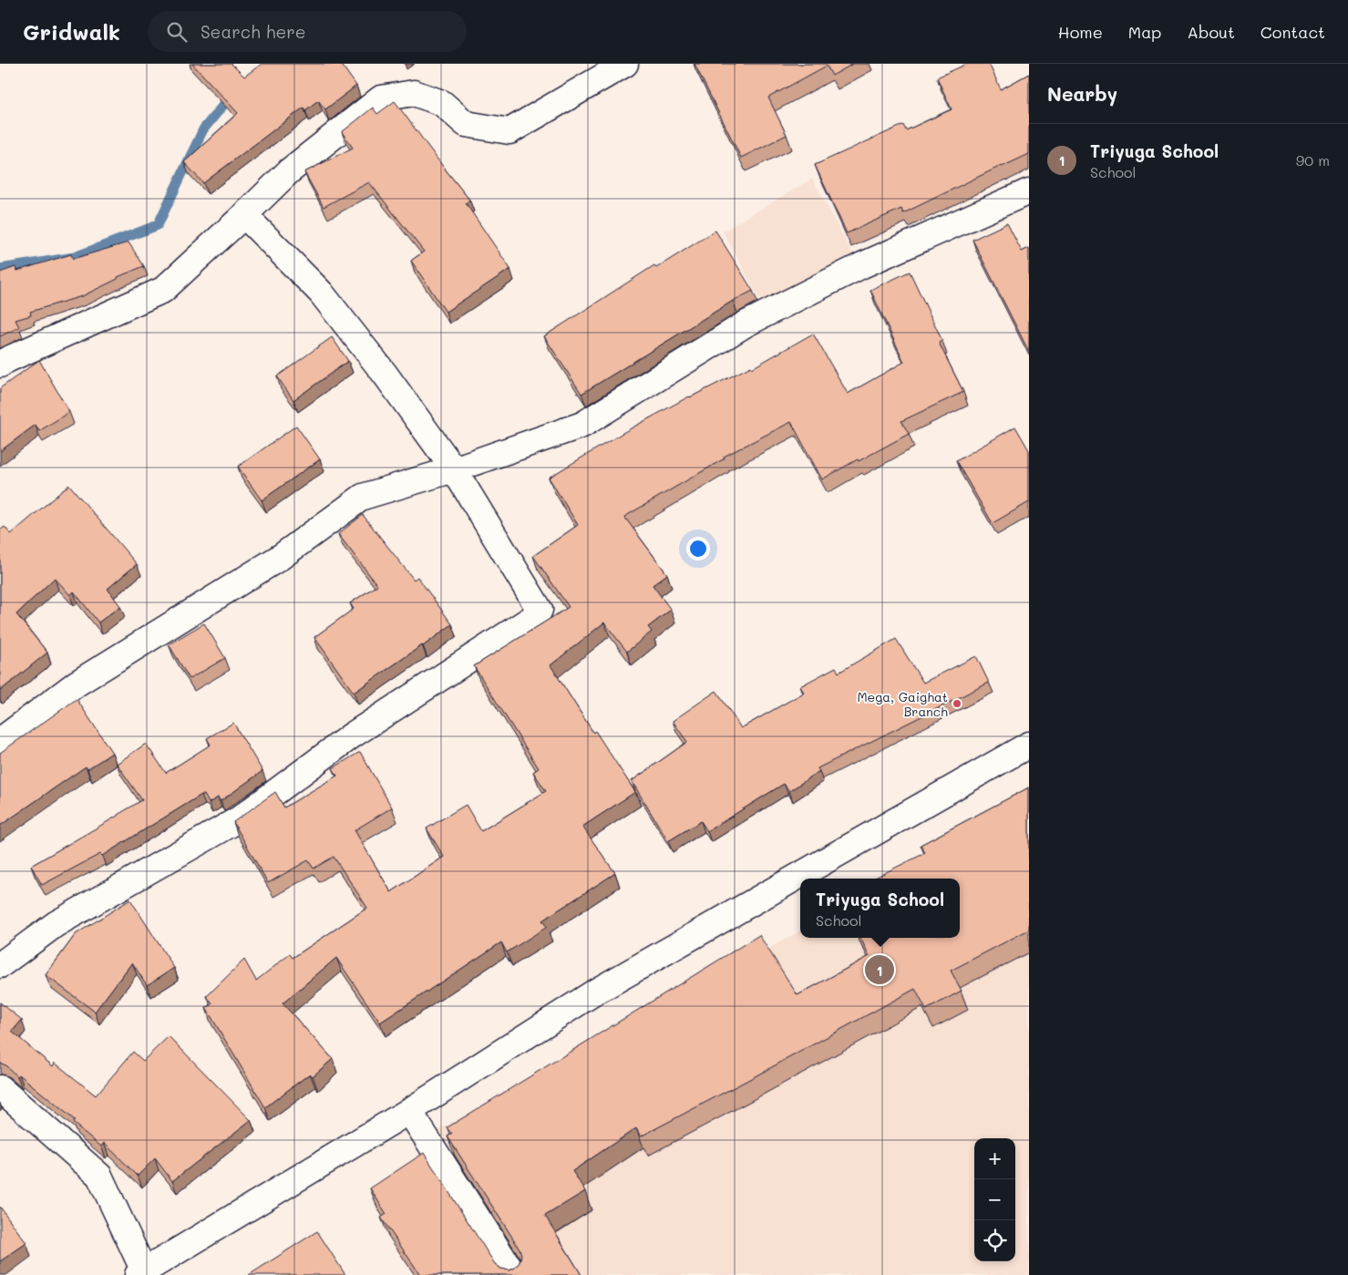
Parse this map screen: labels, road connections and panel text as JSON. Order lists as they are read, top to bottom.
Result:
{
  "places": ["Mega, Gaighat Branch"],
  "page": {
    "header": "Gridwalk",
    "search": "Search here",
    "nav": [
      "Home",
      "Map",
      "About",
      "Contact"
    ],
    "heading": "Nearby",
    "list": [
      {
        "mark": "1",
        "name": "Triyuga School",
        "note": "School",
        "value": "90 m"
      }
    ],
    "popup": ["Triyuga School", "School"],
    "pins": "1",
    "map_buttons": ["+", "−"]
  }
}
